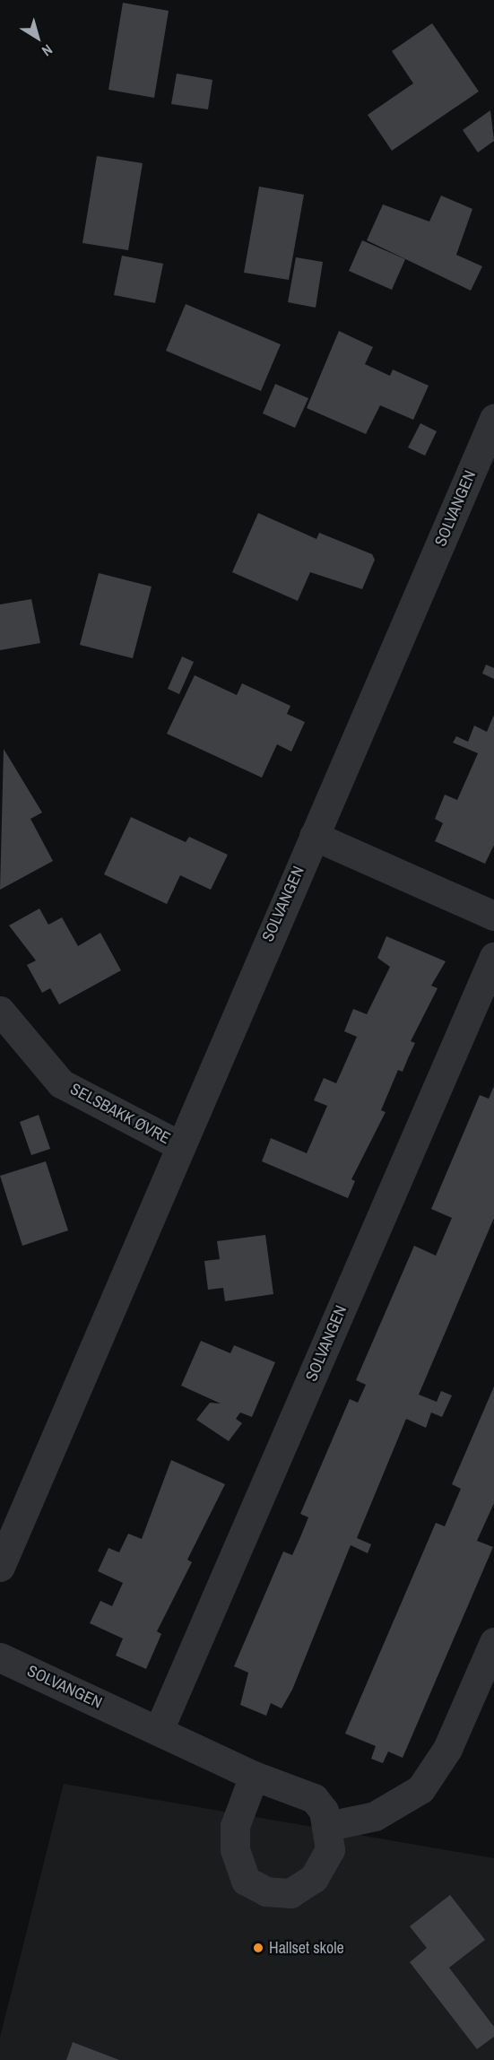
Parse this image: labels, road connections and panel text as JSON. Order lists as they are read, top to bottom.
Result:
{
  "streets": {
    "street": ["SOLVANGEN", "SELSBAKK ØVRE"]
  },
  "crossings": [
    ["SOLVANGEN", "SELSBAKK ØVRE"]
  ],
  "places": ["Hallset skole"],
  "north": "bottom right"
}
